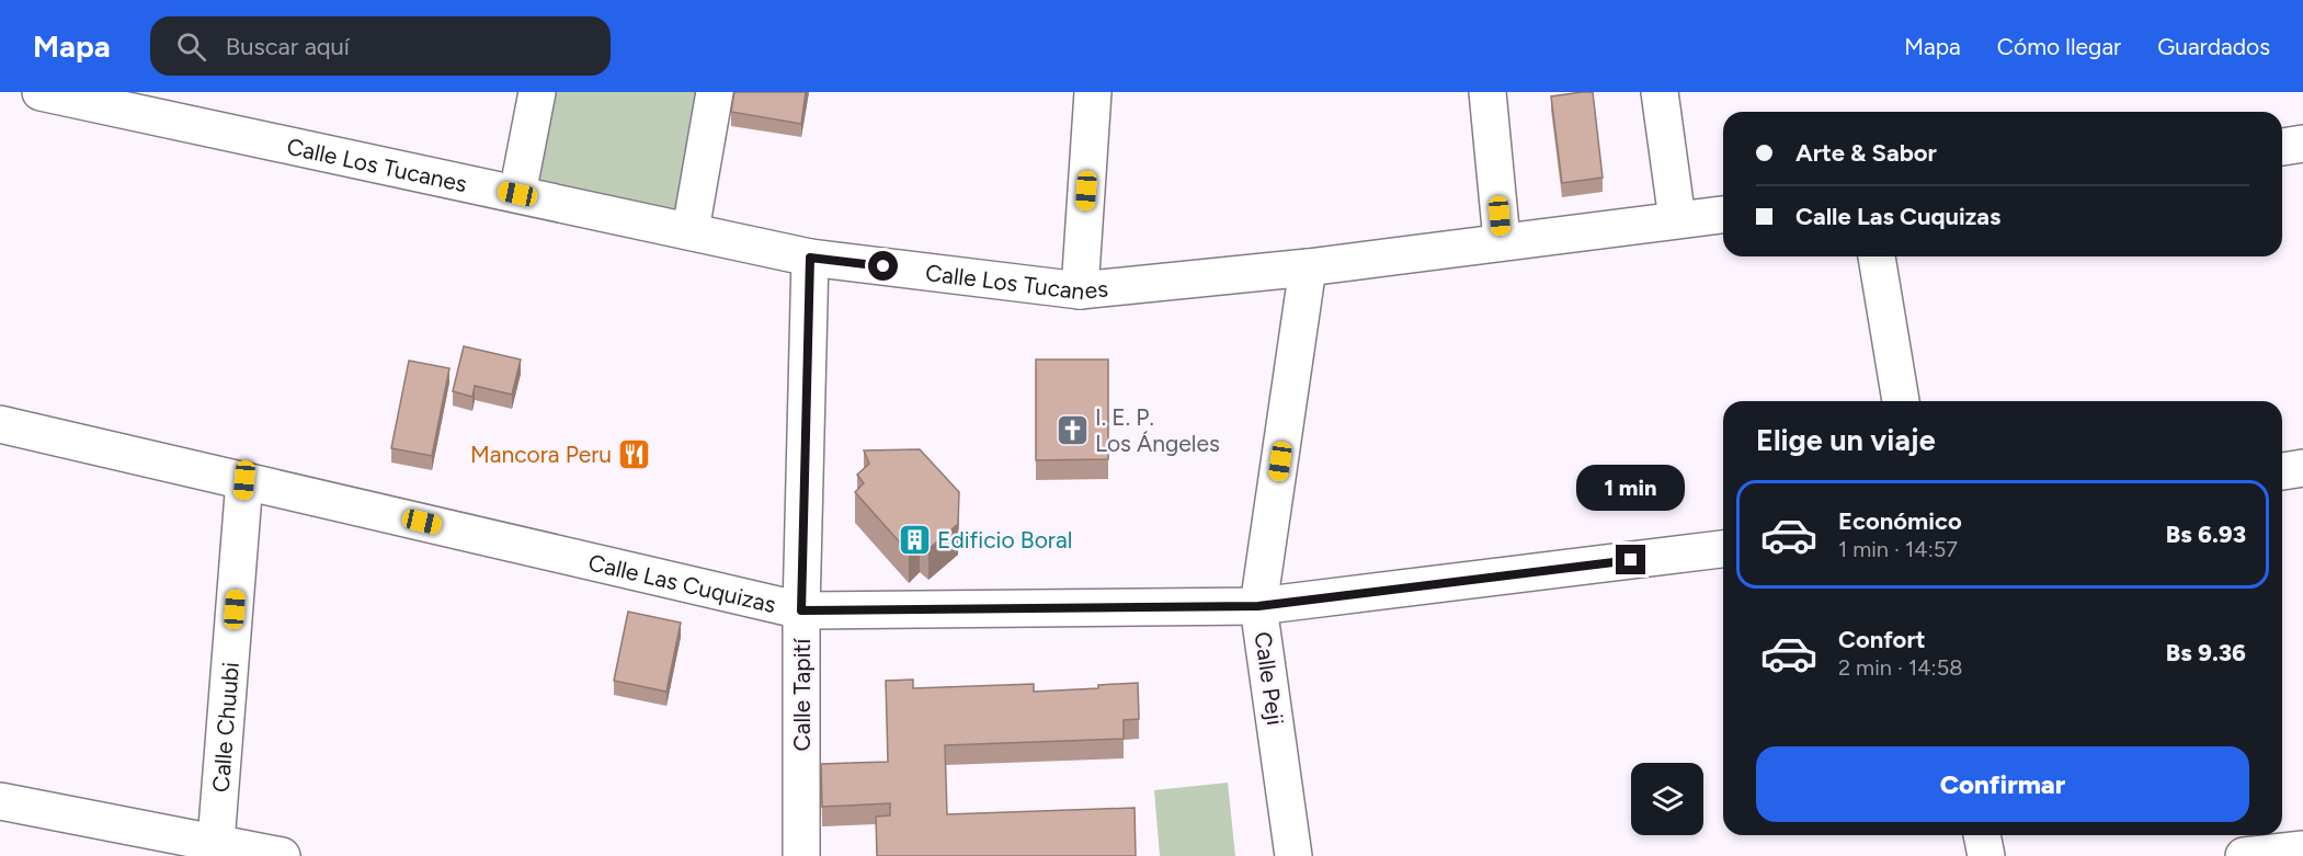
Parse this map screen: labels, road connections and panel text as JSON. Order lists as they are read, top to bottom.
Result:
{
  "streets": {
    "street": [
      "Calle Los Tucanes",
      "Calle Las Cuquizas",
      "Calle Peji",
      "Calle Tapití",
      "Calle Chuubi"
    ]
  },
  "crossings": [
    ["Calle Los Tucanes", "Calle Peji"],
    ["Calle Los Tucanes", "Calle Tapití"],
    ["Calle Las Cuquizas", "Calle Peji"],
    ["Calle Las Cuquizas", "Calle Tapití"],
    ["Calle Las Cuquizas", "Calle Chuubi"]
  ],
  "places": {
    "church": ["I. E. P. Los Ángeles"],
    "restaurant": ["Mancora Peru"],
    "building": ["Edificio Boral"]
  },
  "page": {
    "header": "Mapa",
    "search": "Buscar aquí",
    "nav": ["Mapa", "Cómo llegar", "Guardados"],
    "banner": ["Arte & Sabor", "Calle Las Cuquizas"],
    "heading": "Elige un viaje",
    "bubble": "1 min",
    "list": [
      {
        "name": "Económico",
        "note": "1 min · 14:57",
        "value": "Bs 6.93"
      },
      {
        "name": "Confort",
        "note": "2 min · 14:58",
        "value": "Bs 9.36"
      }
    ],
    "buttons": "Confirmar"
  }
}
